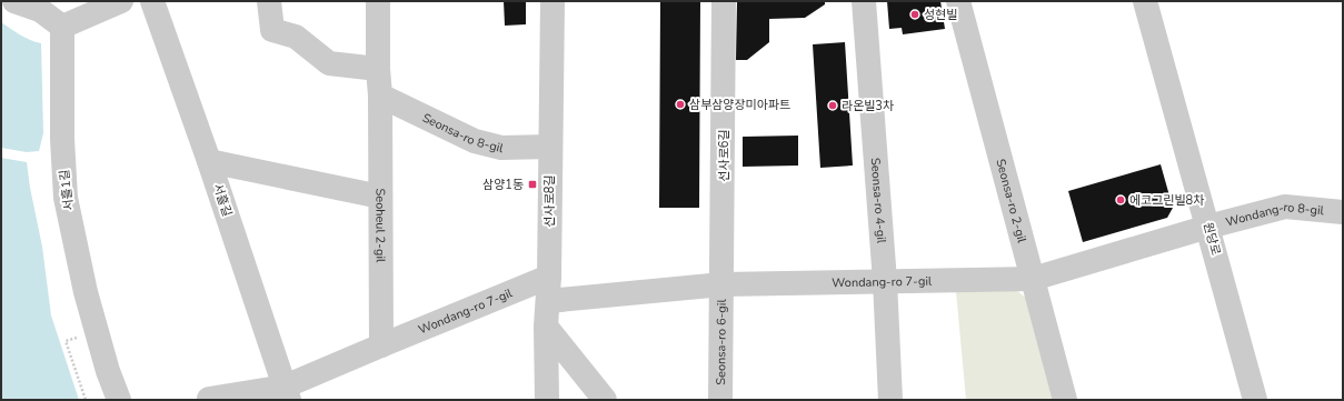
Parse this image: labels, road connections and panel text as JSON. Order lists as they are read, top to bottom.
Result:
{
  "streets": {
    "street": [
      "Seonsa-ro 8-gil",
      "선사로6길",
      "서흘1길",
      "서흘길",
      "Seonsa-ro 4-gil",
      "Seonsa-ro 2-gil",
      "선사로8길",
      "Wondang-ro 8-gil",
      "Seoheul 2-gil",
      "원당로",
      "Wondang-ro 7-gil",
      "Seonsa-ro 6-gil"
    ]
  },
  "crossings": [
    ["Seonsa-ro 8-gil", "선사로8길"],
    ["Seonsa-ro 8-gil", "Seoheul 2-gil"],
    ["선사로6길", "Wondang-ro 7-gil"],
    ["선사로6길", "Seonsa-ro 6-gil"],
    ["Seonsa-ro 4-gil", "Wondang-ro 7-gil"],
    ["Seonsa-ro 2-gil", "Wondang-ro 7-gil"],
    ["선사로8길", "Wondang-ro 7-gil"],
    ["Wondang-ro 8-gil", "원당로"],
    ["Wondang-ro 8-gil", "Wondang-ro 7-gil"],
    ["Seoheul 2-gil", "Wondang-ro 7-gil"],
    ["원당로", "Wondang-ro 7-gil"],
    ["Wondang-ro 7-gil", "Seonsa-ro 6-gil"]
  ],
  "places": {
    "other": [
      "성현빌",
      "삼부삼양장미아파트",
      "라온빌3차",
      "에코그린빌8차"
    ],
    "transit": ["삼양1동"]
  }
}
